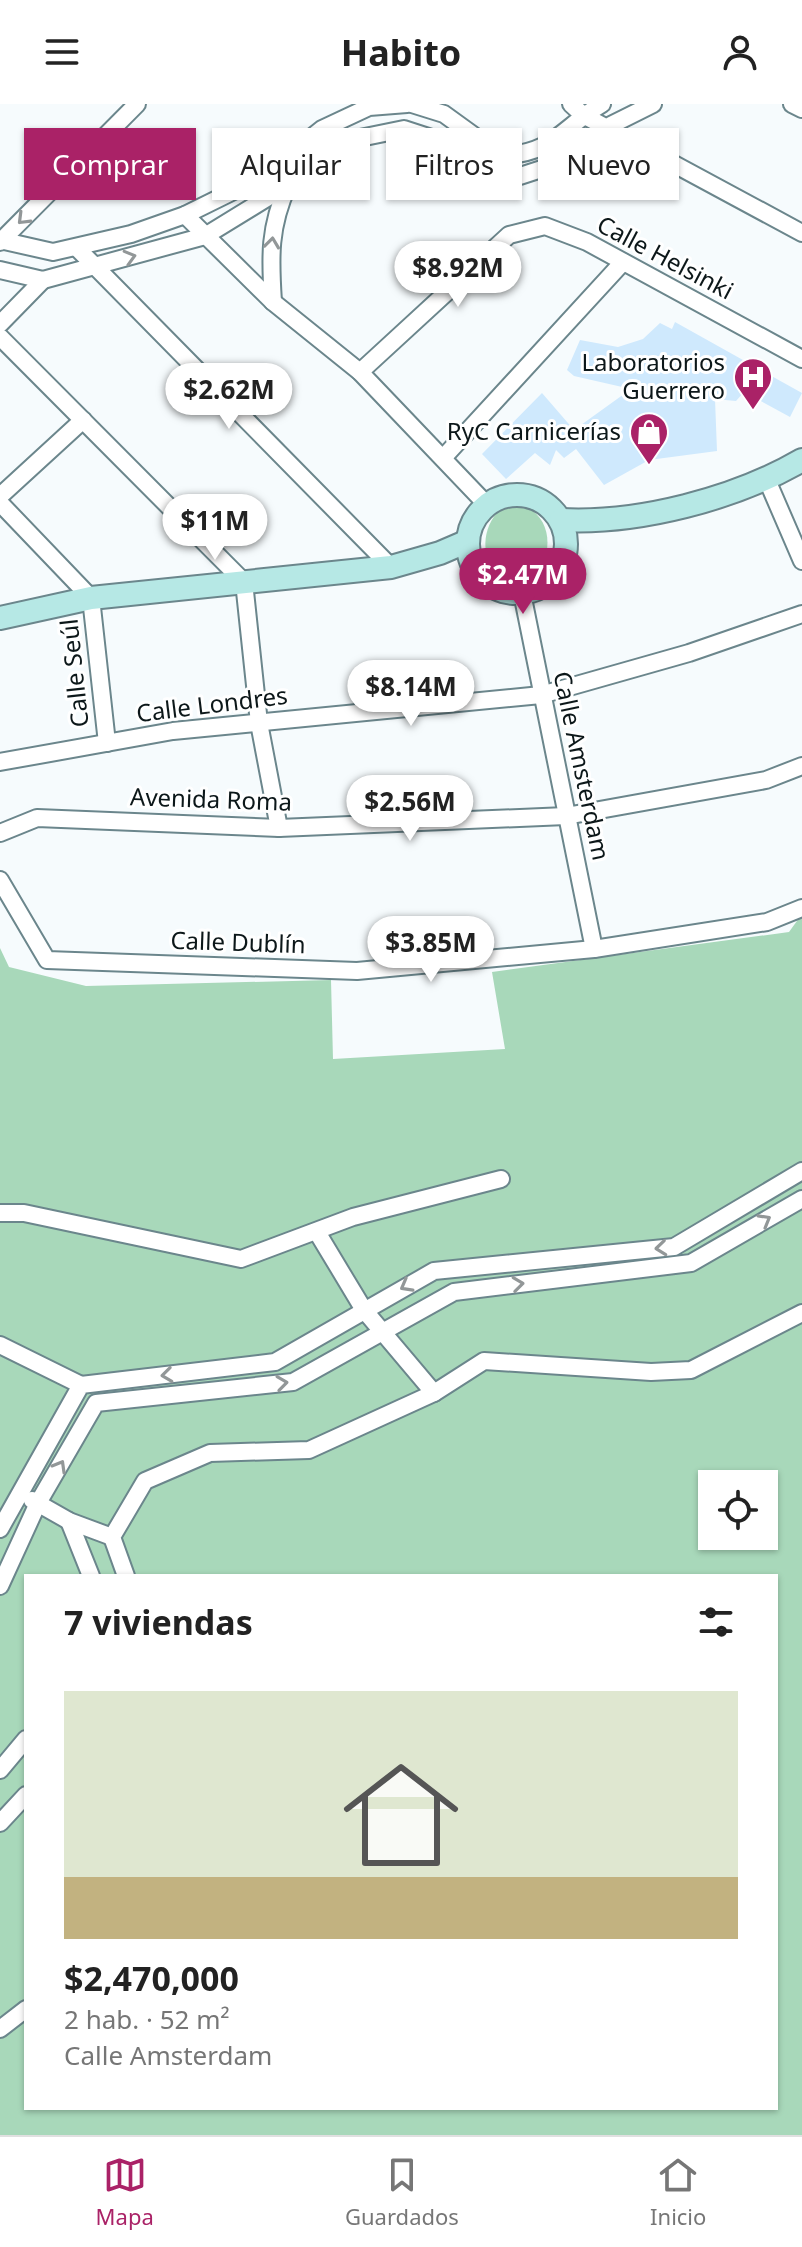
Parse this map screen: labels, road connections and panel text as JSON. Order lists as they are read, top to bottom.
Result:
{
  "streets": {
    "street": [
      "Calle Helsinki",
      "Calle Seúl",
      "Calle Londres",
      "Calle Amsterdam",
      "Avenida Roma",
      "Calle Dublín"
    ]
  },
  "crossings": [
    ["Calle Seúl", "Calle Londres"],
    ["Calle Londres", "Calle Amsterdam"],
    ["Calle Amsterdam", "Avenida Roma"],
    ["Calle Amsterdam", "Calle Dublín"]
  ],
  "places": {
    "hospital": ["Laboratorios Guerrero"],
    "shop": ["RyC Carnicerías"]
  },
  "page": {
    "header": "Habito",
    "chip": [
      "Comprar",
      "Alquilar",
      "Filtros",
      "Nuevo"
    ],
    "price": [
      "$8.92M",
      "$2.62M",
      "$11M",
      "$2.47M",
      "$8.14M",
      "$2.56M",
      "$3.85M"
    ],
    "heading": "7 viviendas",
    "list": [
      {
        "name": "$2,470,000",
        "note": "2 hab. · 52 m² · Calle Amsterdam"
      }
    ],
    "tabs": ["Mapa", "Guardados", "Inicio"]
  }
}
